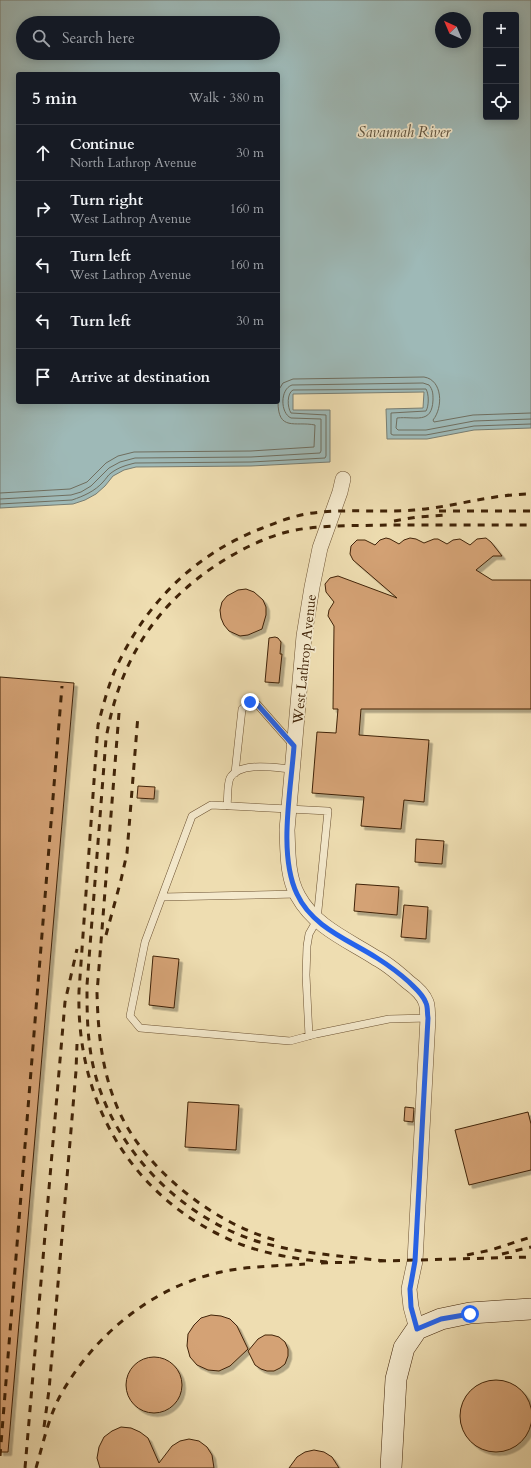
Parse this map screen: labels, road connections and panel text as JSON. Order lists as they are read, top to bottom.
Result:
{
  "streets": {
    "street": ["West Lathrop Avenue"]
  },
  "water": ["Savannah River"],
  "north": "top left",
  "page": {
    "map_buttons": ["+", "−"],
    "search": "Search here",
    "heading": ["5 min", "Walk · 380 m"],
    "list": [
      ["Continue", "North Lathrop Avenue", "30 m"],
      ["Turn right", "West Lathrop Avenue", "160 m"],
      ["Turn left", "West Lathrop Avenue", "160 m"],
      ["Turn left", "30 m"],
      "Arrive at destination"
    ]
  }
}
